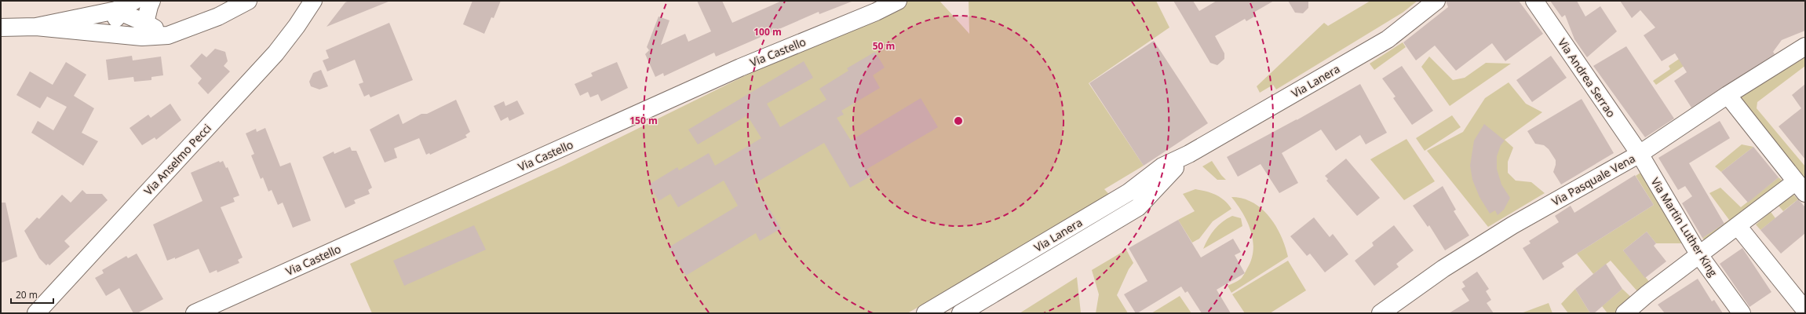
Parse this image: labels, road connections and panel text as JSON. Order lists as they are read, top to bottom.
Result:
{
  "streets": {
    "street": [
      "Via Castello",
      "Via Andrea Serrao",
      "Via Lanera",
      "Via Anselmo Pecci",
      "Via Pasquale Vena",
      "Via Martin Luther King"
    ]
  },
  "crossings": [
    ["Via Andrea Serrao", "Via Pasquale Vena"],
    ["Via Andrea Serrao", "Via Martin Luther King"],
    ["Via Pasquale Vena", "Via Martin Luther King"]
  ],
  "scale_bar": "20 m",
  "rings": ["100 m", "50 m", "150 m"]
}
